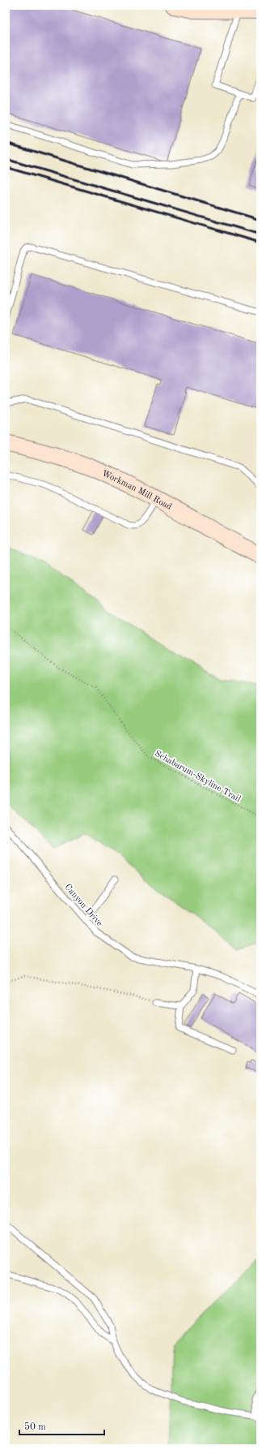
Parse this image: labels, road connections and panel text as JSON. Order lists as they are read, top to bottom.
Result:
{
  "streets": {
    "street": ["Workman Mill Road"],
    "lane": ["Canyon Drive"],
    "path": ["Schabarum-Skyline Trail"]
  },
  "scale_bar": "50 m"
}
